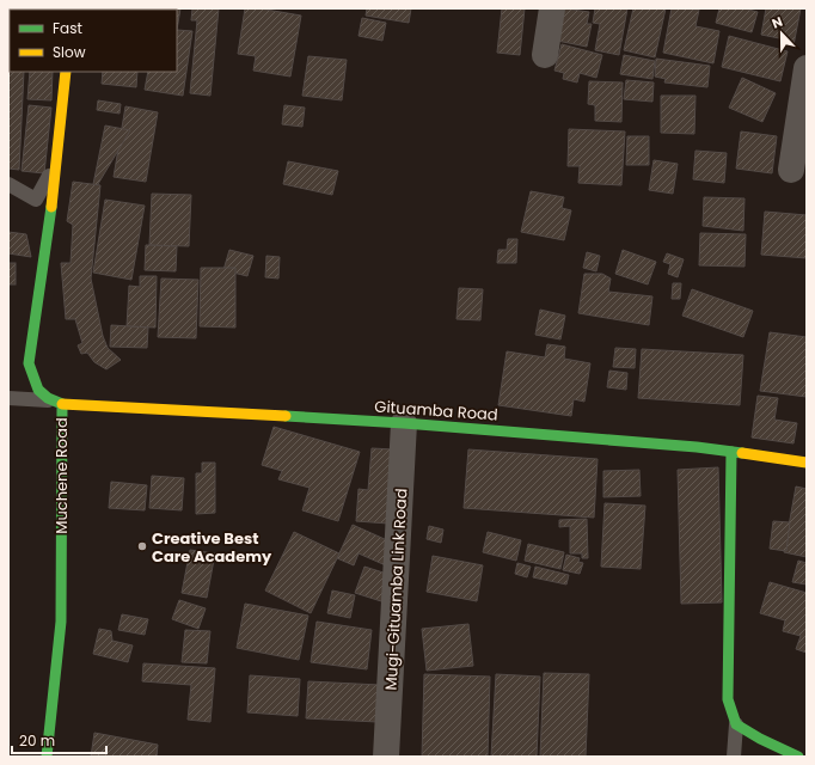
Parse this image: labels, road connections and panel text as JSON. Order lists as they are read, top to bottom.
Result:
{
  "streets": {
    "street": ["Gituamba Road", "Muchene Road", "Mugi-Gituamba Link Road"]
  },
  "crossings": [
    ["Gituamba Road", "Muchene Road"],
    ["Gituamba Road", "Mugi-Gituamba Link Road"]
  ],
  "places": ["Creative Best Care Academy"],
  "legend": ["Fast", "Slow"],
  "scale_bar": "20 m",
  "north": "top"
}
